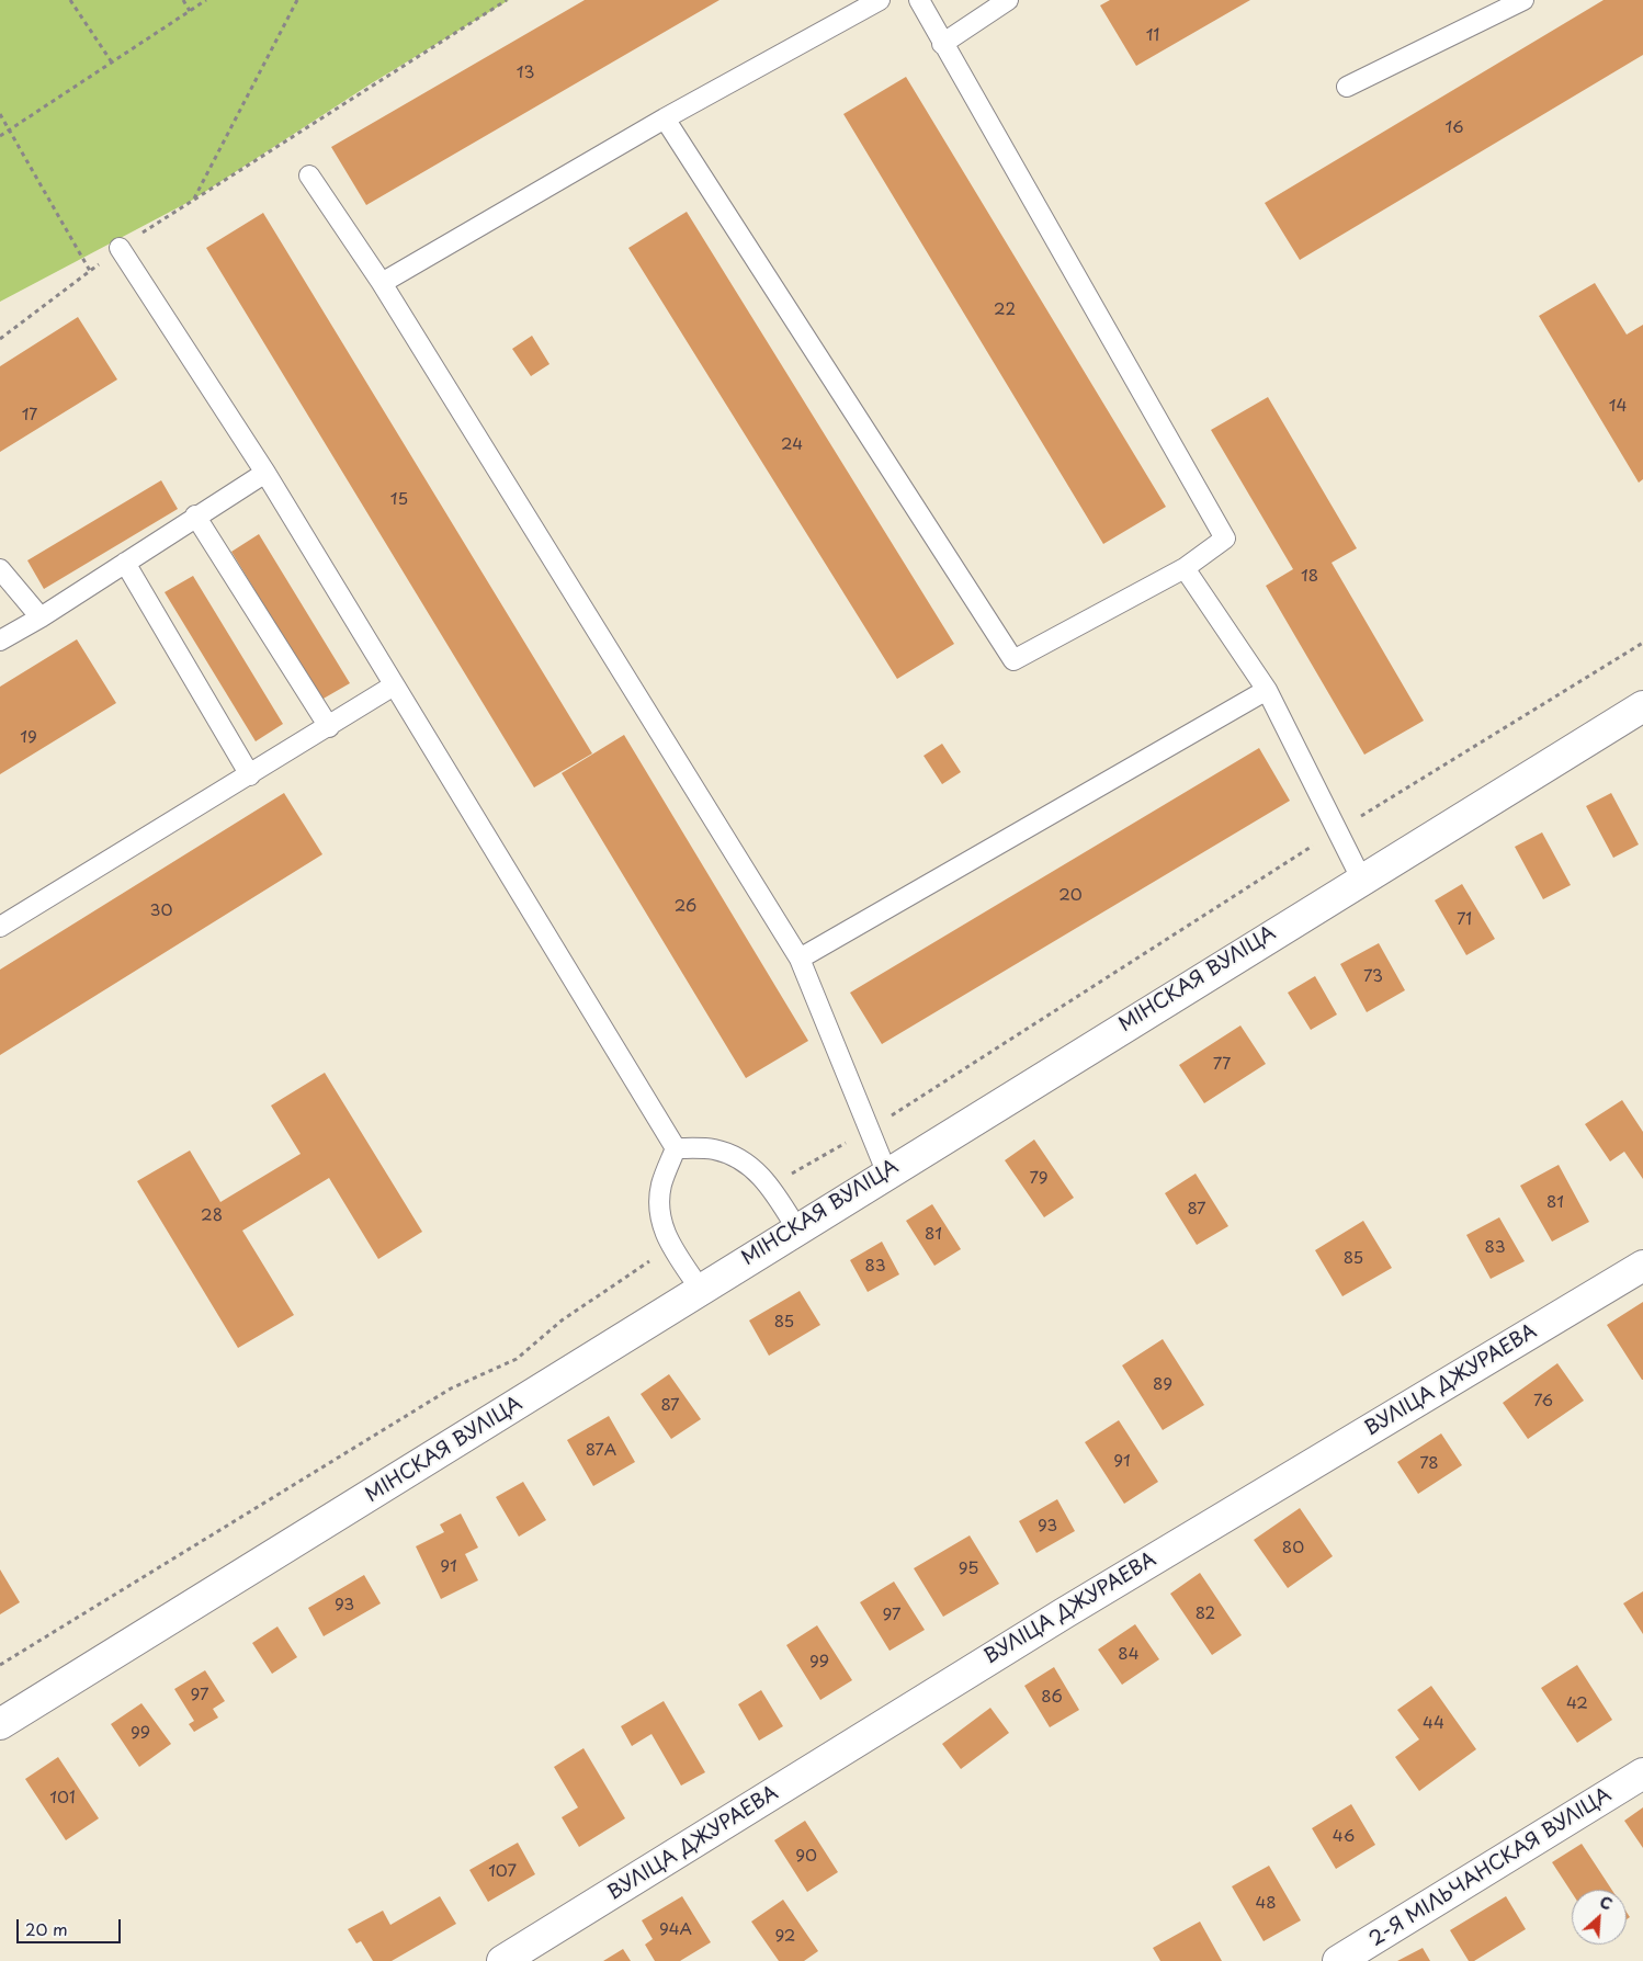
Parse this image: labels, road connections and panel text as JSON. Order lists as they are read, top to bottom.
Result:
{
  "streets": {
    "street": ["МІНСКАЯ ВУЛІЦА", "ВУЛІЦА ДЖУРАЕВА", "2-Я МІЛЬЧАНСКАЯ ВУЛІЦА"]
  },
  "house_numbers": [
    "11",
    "13",
    "16",
    "22",
    "14",
    "17",
    "24",
    "15",
    "18",
    "19",
    "20",
    "26",
    "30",
    "71",
    "73",
    "77",
    "79",
    "81",
    "87",
    "28",
    "81",
    "83",
    "85",
    "83",
    "85",
    "89",
    "76",
    "87",
    "87А",
    "91",
    "78",
    "93",
    "80",
    "91",
    "95",
    "93",
    "82",
    "97",
    "84",
    "99",
    "97",
    "86",
    "42",
    "44",
    "99",
    "101",
    "46",
    "90",
    "107",
    "48",
    "94А",
    "92"
  ],
  "scale_bar": "20 m",
  "north": "top right"
}
